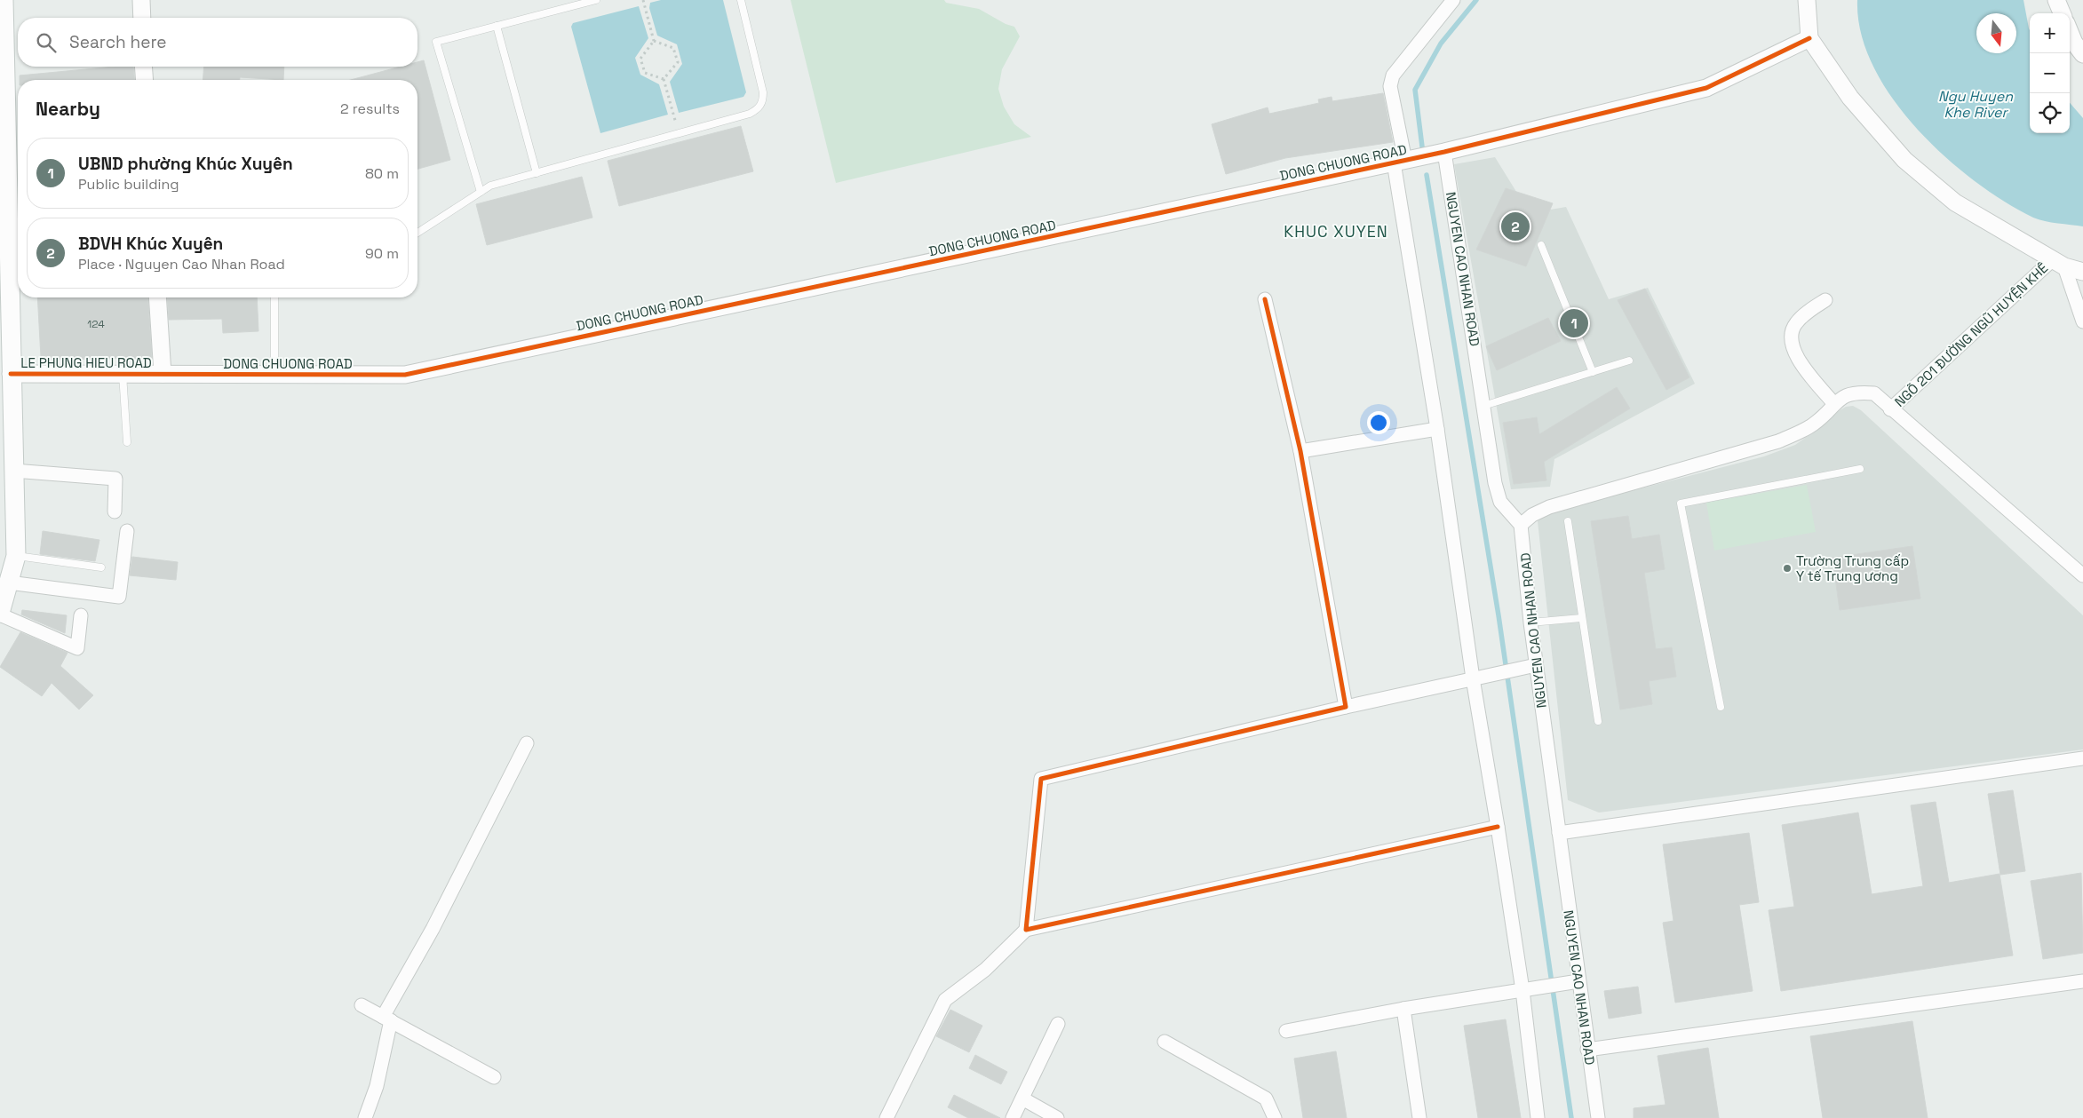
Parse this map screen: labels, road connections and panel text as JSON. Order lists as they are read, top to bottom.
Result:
{
  "streets": {
    "main road": ["LE PHUNG HIEU ROAD"],
    "street": ["DONG CHUONG ROAD", "NGUYEN CAO NHAN ROAD", "NGÕ 201 ĐƯỜNG NGŨ HUYỆN KHÊ"]
  },
  "crossings": [
    ["DONG CHUONG ROAD", "NGUYEN CAO NHAN ROAD"],
    ["DONG CHUONG ROAD", "LE PHUNG HIEU ROAD"]
  ],
  "districts": ["KHUC XUYEN"],
  "water": ["Ngu Huyen Khe River"],
  "places": ["Trường Trung cấp Y tế Trung ương"],
  "house_numbers": ["124"],
  "north": "bottom",
  "page": {
    "map_buttons": ["+", "−"],
    "search": "Search here",
    "heading": ["Nearby", "2 results"],
    "list": [
      {
        "mark": "1",
        "name": "UBND phường Khúc Xuyên",
        "note": "Public building",
        "value": "80 m"
      },
      {
        "mark": "2",
        "name": "BDVH Khúc Xuyên",
        "note": "Place · Nguyen Cao Nhan Road",
        "value": "90 m"
      }
    ],
    "pins": ["2", "1"]
  }
}
